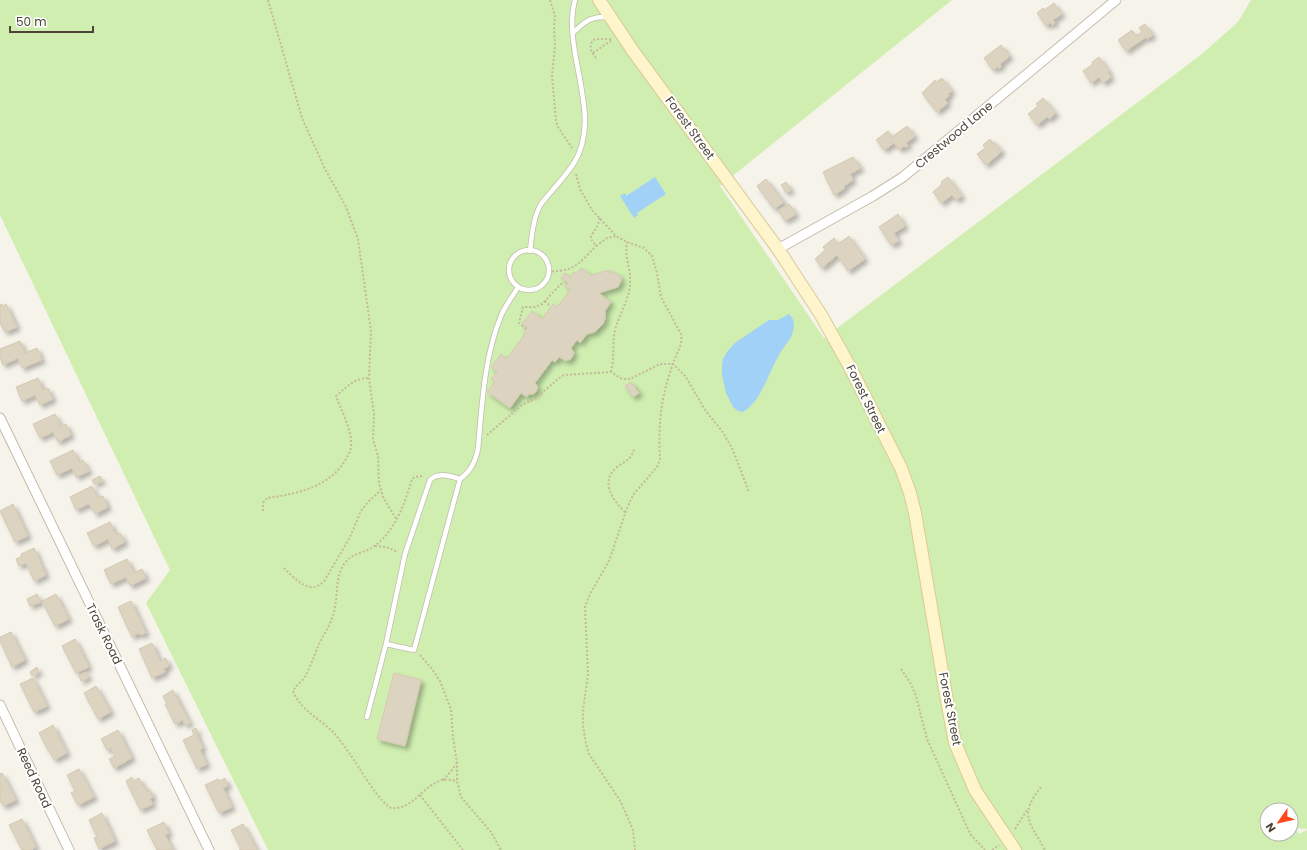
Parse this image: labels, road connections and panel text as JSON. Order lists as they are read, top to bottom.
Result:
{
  "streets": {
    "street": [
      "Forest Street",
      "Crestwood Lane",
      "Trask Road",
      "Reed Road"
    ]
  },
  "crossings": [
    ["Forest Street", "Crestwood Lane"]
  ],
  "scale_bar": "50 m",
  "north": "bottom left"
}
